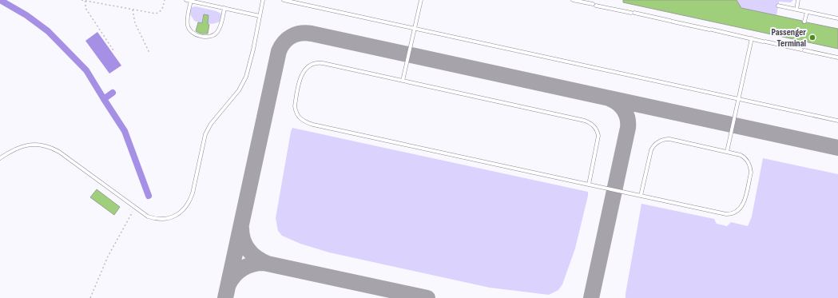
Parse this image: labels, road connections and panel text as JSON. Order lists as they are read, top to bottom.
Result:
{
  "places": ["Passenger Terminal"]
}
